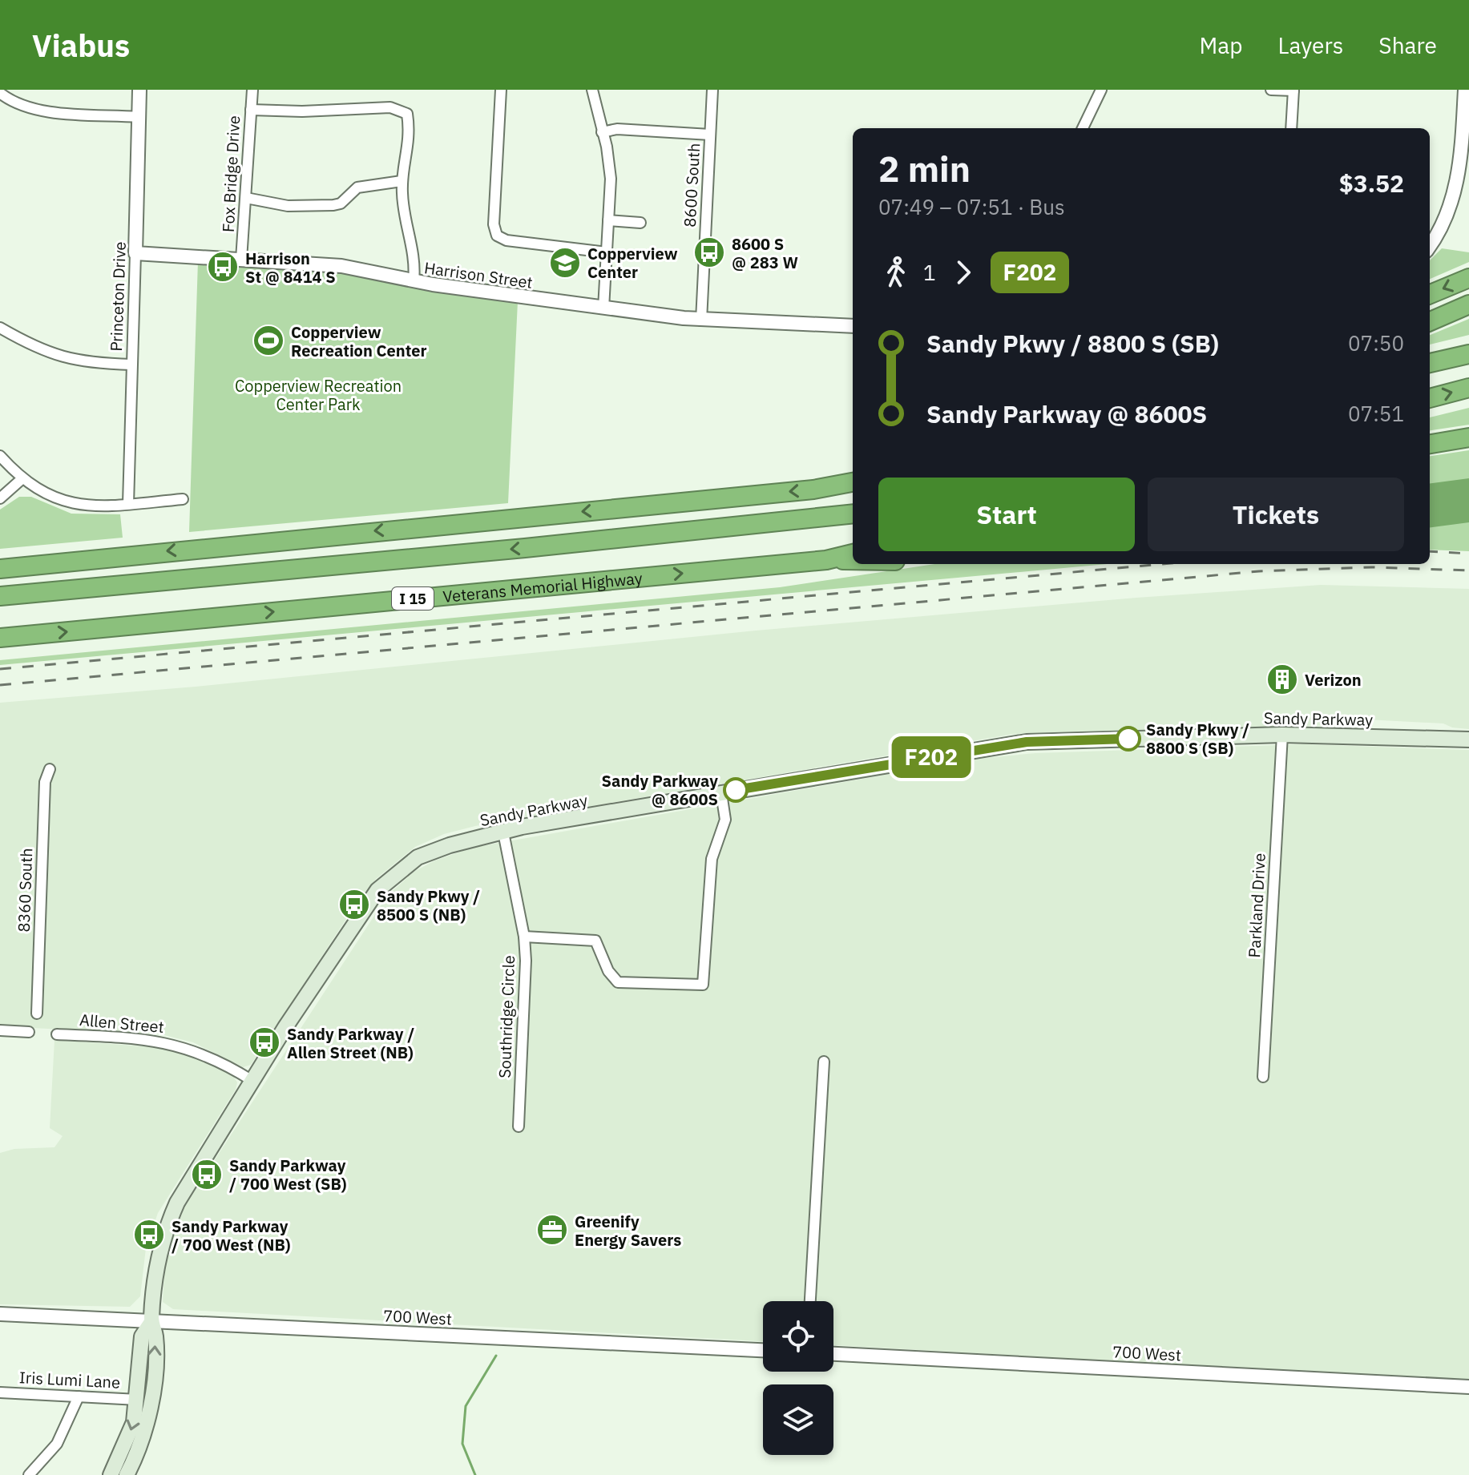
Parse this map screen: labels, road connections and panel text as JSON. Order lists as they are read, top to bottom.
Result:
{
  "streets": {
    "highway": ["Veterans Memorial Highway", "I 15"],
    "main road": ["Sandy Parkway"],
    "street": [
      "Fox Bridge Drive",
      "8600 South",
      "Harrison Street",
      "Princeton Drive",
      "8360 South",
      "Parkland Drive",
      "Southridge Circle",
      "Allen Street",
      "700 West",
      "Iris Lumi Lane"
    ]
  },
  "crossings": [
    ["Fox Bridge Drive", "Harrison Street"],
    ["8600 South", "Harrison Street"],
    ["Harrison Street", "Princeton Drive"],
    ["Sandy Parkway", "Parkland Drive"],
    ["Sandy Parkway", "Southridge Circle"],
    ["Sandy Parkway", "Allen Street"],
    ["Sandy Parkway", "700 West"]
  ],
  "parks": ["Copperview Recreation Center Park"],
  "places": {
    "bus stop": [
      "8600 S @ 283 W",
      "Harrison St @ 8414 S",
      "Sandy Pkwy / 8500 S (NB)",
      "Sandy Parkway / Allen Street (NB)",
      "Sandy Parkway / 700 West (SB)",
      "Sandy Parkway / 700 West (NB)"
    ],
    "school or university": ["Copperview Center"],
    "sports": ["Copperview Recreation Center"],
    "building": ["Verizon"],
    "other": ["Sandy Pkwy / 8800 S (SB)", "Sandy Parkway @ 8600S"],
    "office": ["Greenify Energy Savers"]
  },
  "lines": ["bus line F202"],
  "page": {
    "header": "Viabus",
    "nav": ["Map", "Layers", "Share"],
    "on_map": "F202",
    "heading": ["2 min", "07:49 – 07:51 · Bus", "$3.52"],
    "legs": ["1", "F202"],
    "list": [
      {
        "name": "Sandy Pkwy / 8800 S (SB)",
        "value": "07:50"
      },
      {
        "name": "Sandy Parkway @ 8600S",
        "value": "07:51"
      }
    ],
    "buttons": ["Start", "Tickets"]
  }
}
